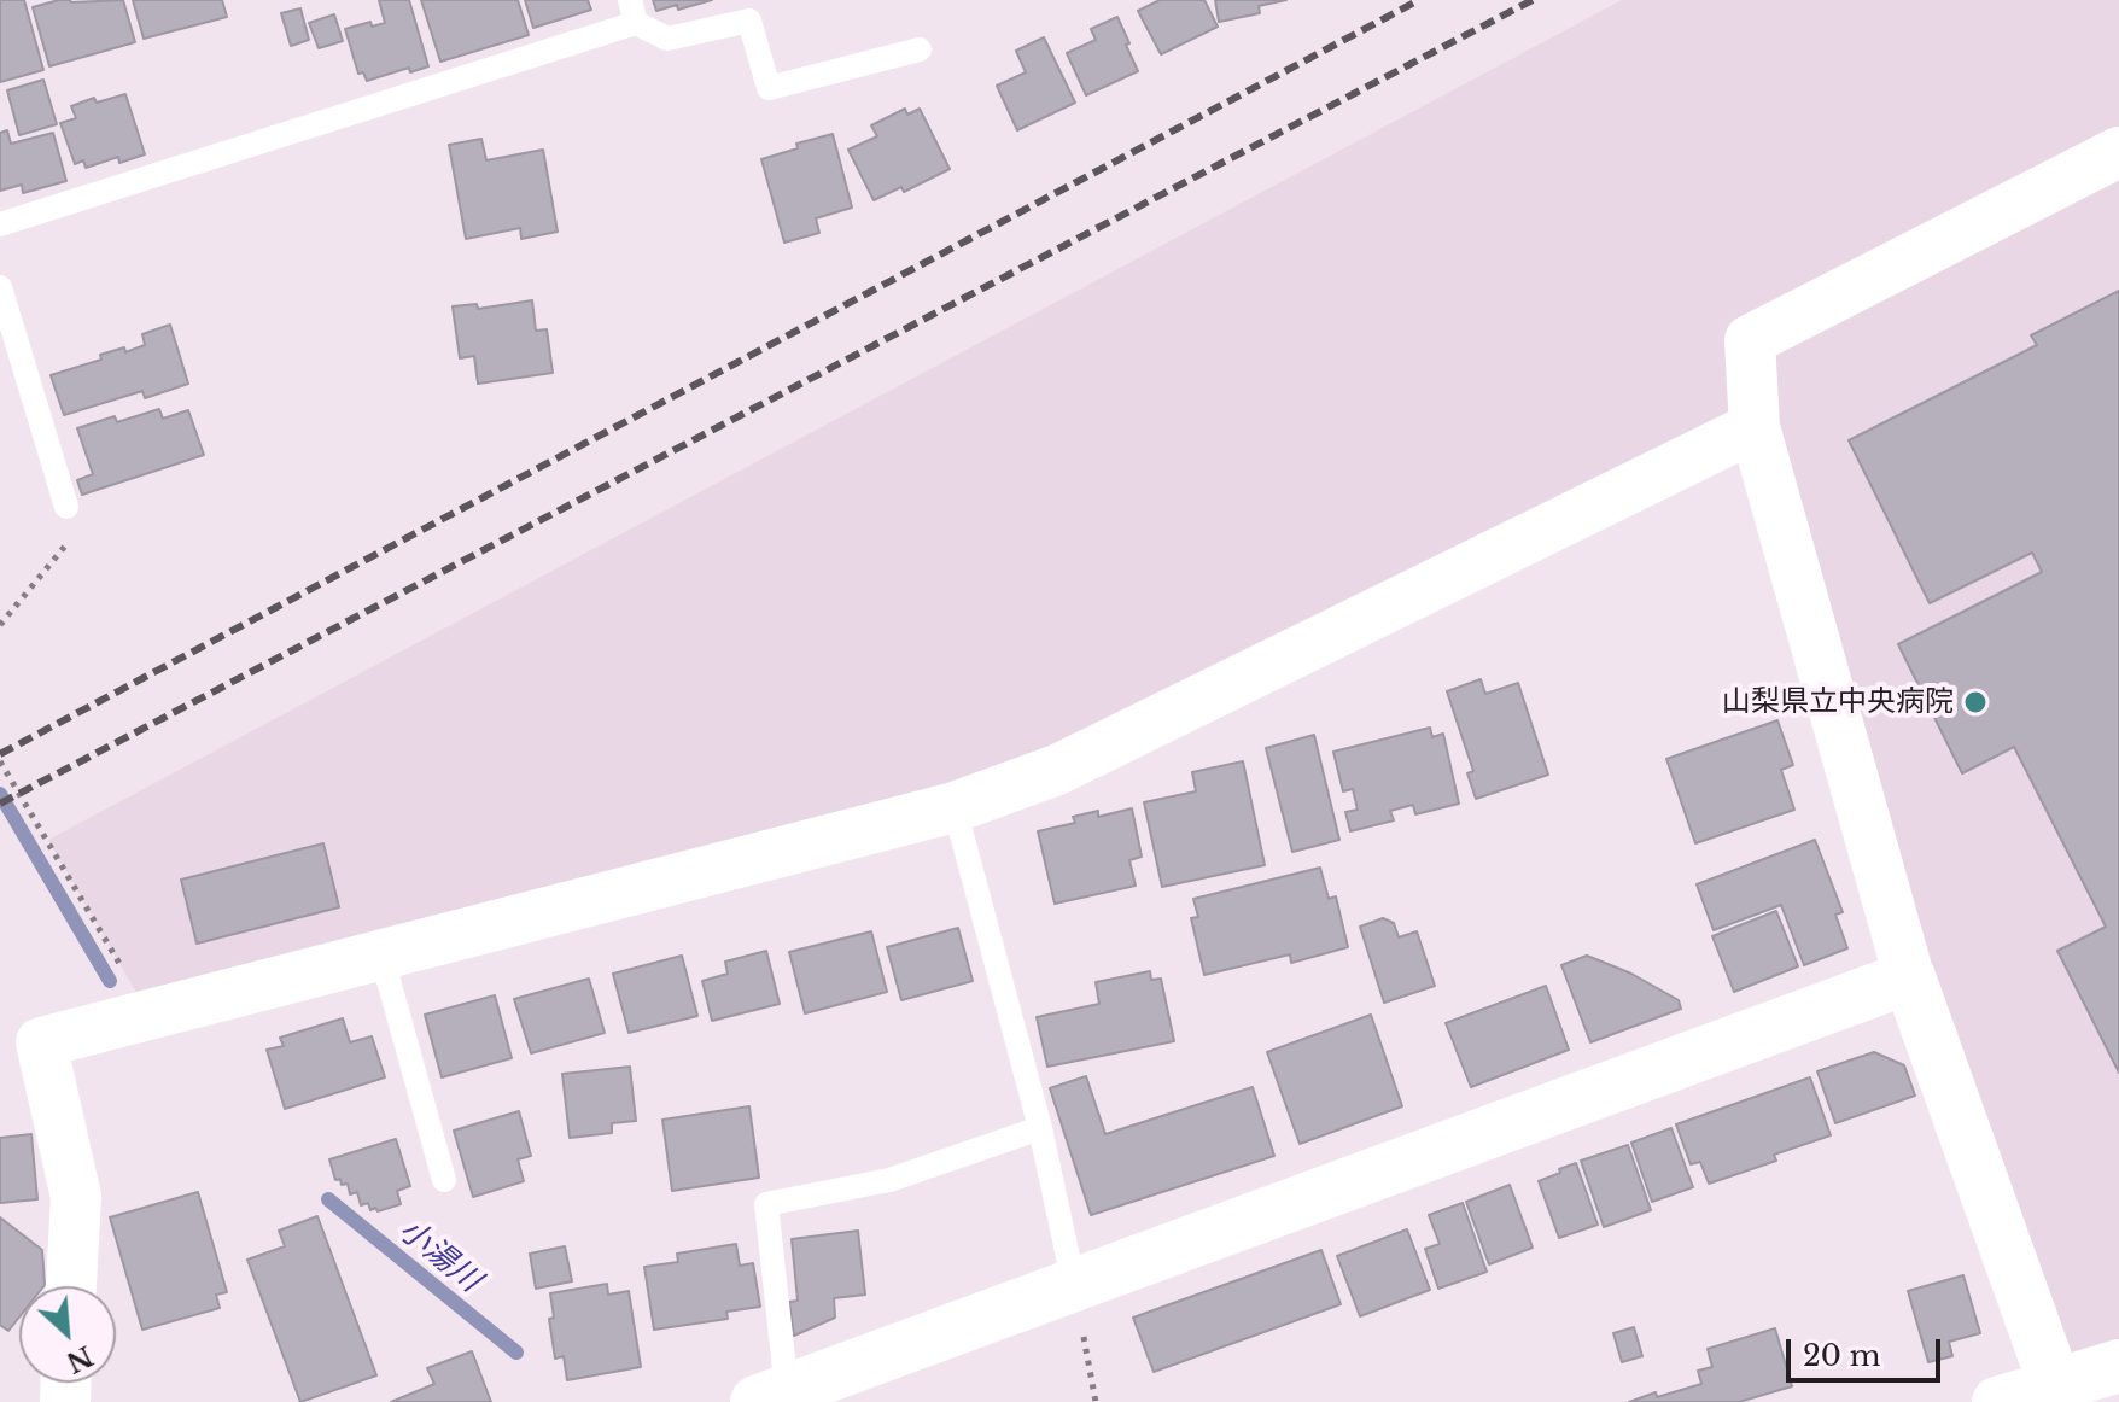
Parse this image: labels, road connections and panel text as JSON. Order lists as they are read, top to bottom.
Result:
{
  "water": ["小湯川"],
  "places": ["山梨県立中央病院"],
  "scale_bar": "20 m",
  "north": "bottom right"
}
